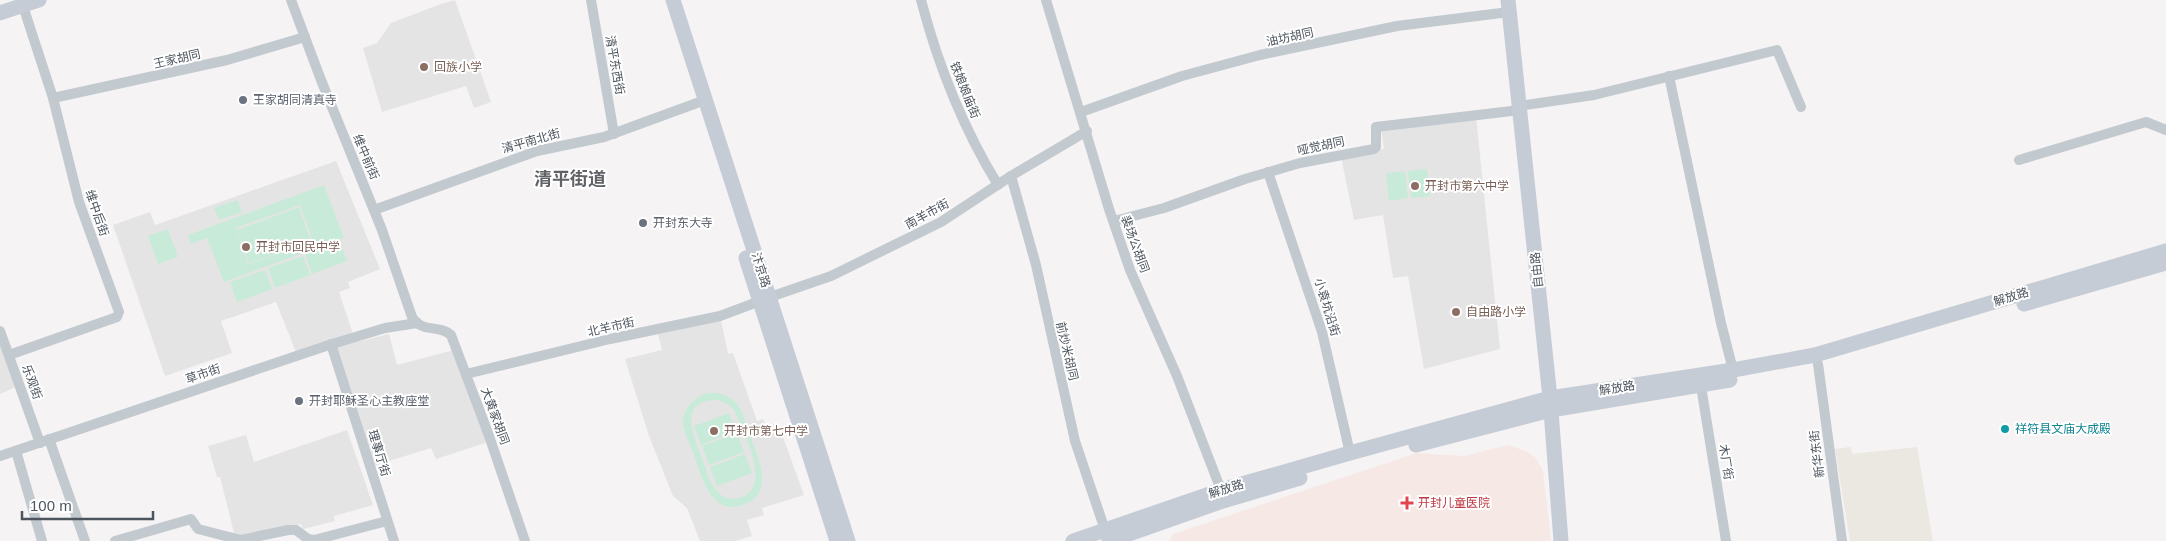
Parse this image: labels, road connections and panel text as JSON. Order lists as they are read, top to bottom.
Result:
{
  "streets": {
    "main road": ["汴京路", "自由路", "解放路"],
    "street": [
      "油坊胡同",
      "王家胡同",
      "清平东西街",
      "铁娘娘庙街",
      "清平南北街",
      "哑觉胡同",
      "维中前街",
      "维中后街",
      "南羊市街",
      "裴场公胡同",
      "小袁坑沿街",
      "北羊市街",
      "前炒米胡同",
      "草市街",
      "乐观街",
      "大黄家胡同",
      "理事厅街",
      "新华东街",
      "木厂街"
    ]
  },
  "crossings": [
    ["油坊胡同", "裴场公胡同"],
    ["油坊胡同", "自由路"],
    ["王家胡同", "维中前街"],
    ["王家胡同", "维中后街"],
    ["清平东西街", "清平南北街"],
    ["铁娘娘庙街", "南羊市街"],
    ["清平南北街", "维中前街"],
    ["清平南北街", "汴京路"],
    ["哑觉胡同", "裴场公胡同"],
    ["哑觉胡同", "自由路"],
    ["哑觉胡同", "小袁坑沿街"],
    ["维中前街", "草市街"],
    ["维中前街", "大黄家胡同"],
    ["维中后街", "乐观街"],
    ["南羊市街", "裴场公胡同"],
    ["南羊市街", "汴京路"],
    ["南羊市街", "北羊市街"],
    ["南羊市街", "前炒米胡同"],
    ["裴场公胡同", "解放路"],
    ["汴京路", "北羊市街"],
    ["自由路", "解放路"],
    ["解放路", "小袁坑沿街"],
    ["解放路", "前炒米胡同"],
    ["解放路", "新华东街"],
    ["解放路", "木厂街"],
    ["北羊市街", "大黄家胡同"],
    ["草市街", "乐观街"],
    ["草市街", "大黄家胡同"],
    ["草市街", "理事厅街"]
  ],
  "districts": ["清平街道"],
  "places": {
    "other": [
      "回族小学",
      "王家胡同清真寺",
      "开封市第六中学",
      "开封东大寺",
      "开封市回民中学",
      "自由路小学",
      "开封耶稣圣心主教座堂",
      "祥符县文庙大成殿",
      "开封市第七中学"
    ],
    "health": ["开封儿童医院"]
  },
  "scale_bar": "100 m"
}
